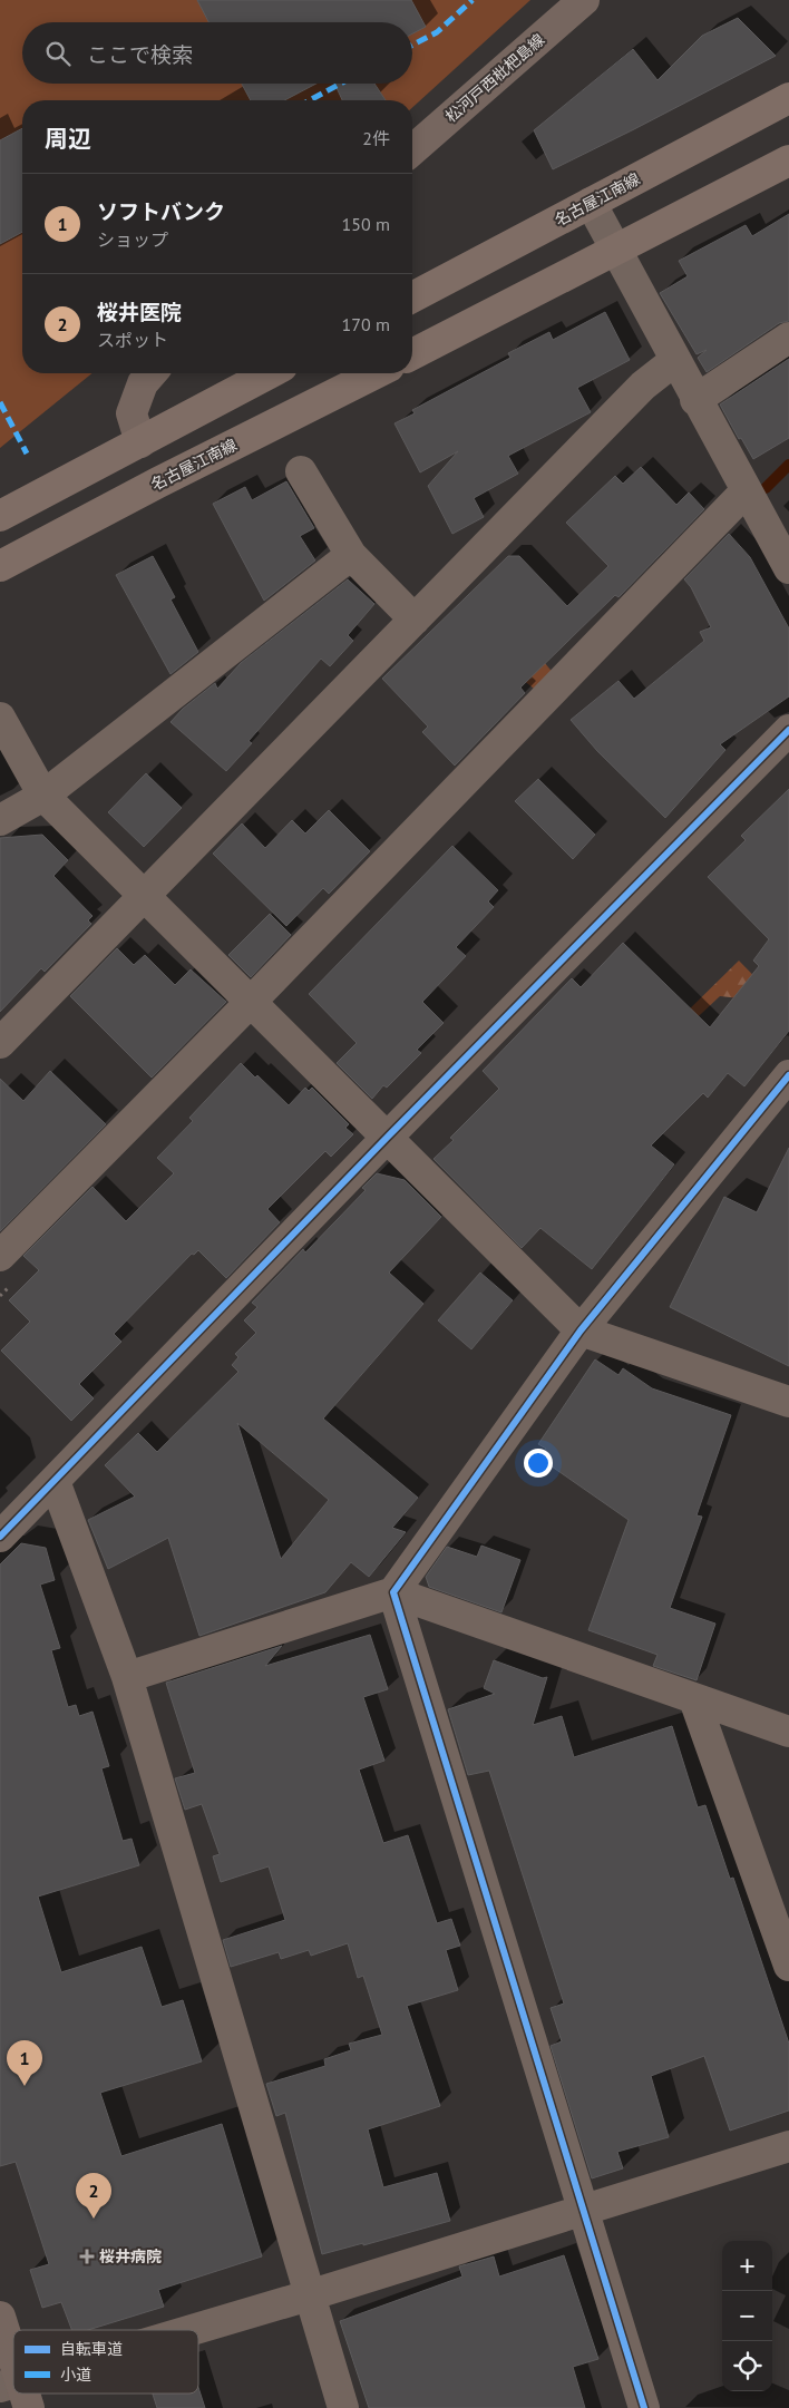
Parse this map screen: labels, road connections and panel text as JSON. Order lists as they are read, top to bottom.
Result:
{
  "streets": {
    "main road": ["松河戸西枇杷島線", "名古屋江南線"]
  },
  "places": {
    "health": ["桜井病院"]
  },
  "legend": ["自転車道", "小道"],
  "page": {
    "search": "ここで検索",
    "heading": ["周辺", "2件"],
    "list": [
      {
        "mark": "1",
        "name": "ソフトバンク",
        "note": "ショップ",
        "value": "150 m"
      },
      {
        "mark": "2",
        "name": "桜井医院",
        "note": "スポット",
        "value": "170 m"
      }
    ],
    "pins": ["1", "2"],
    "map_buttons": ["+", "−"]
  }
}
